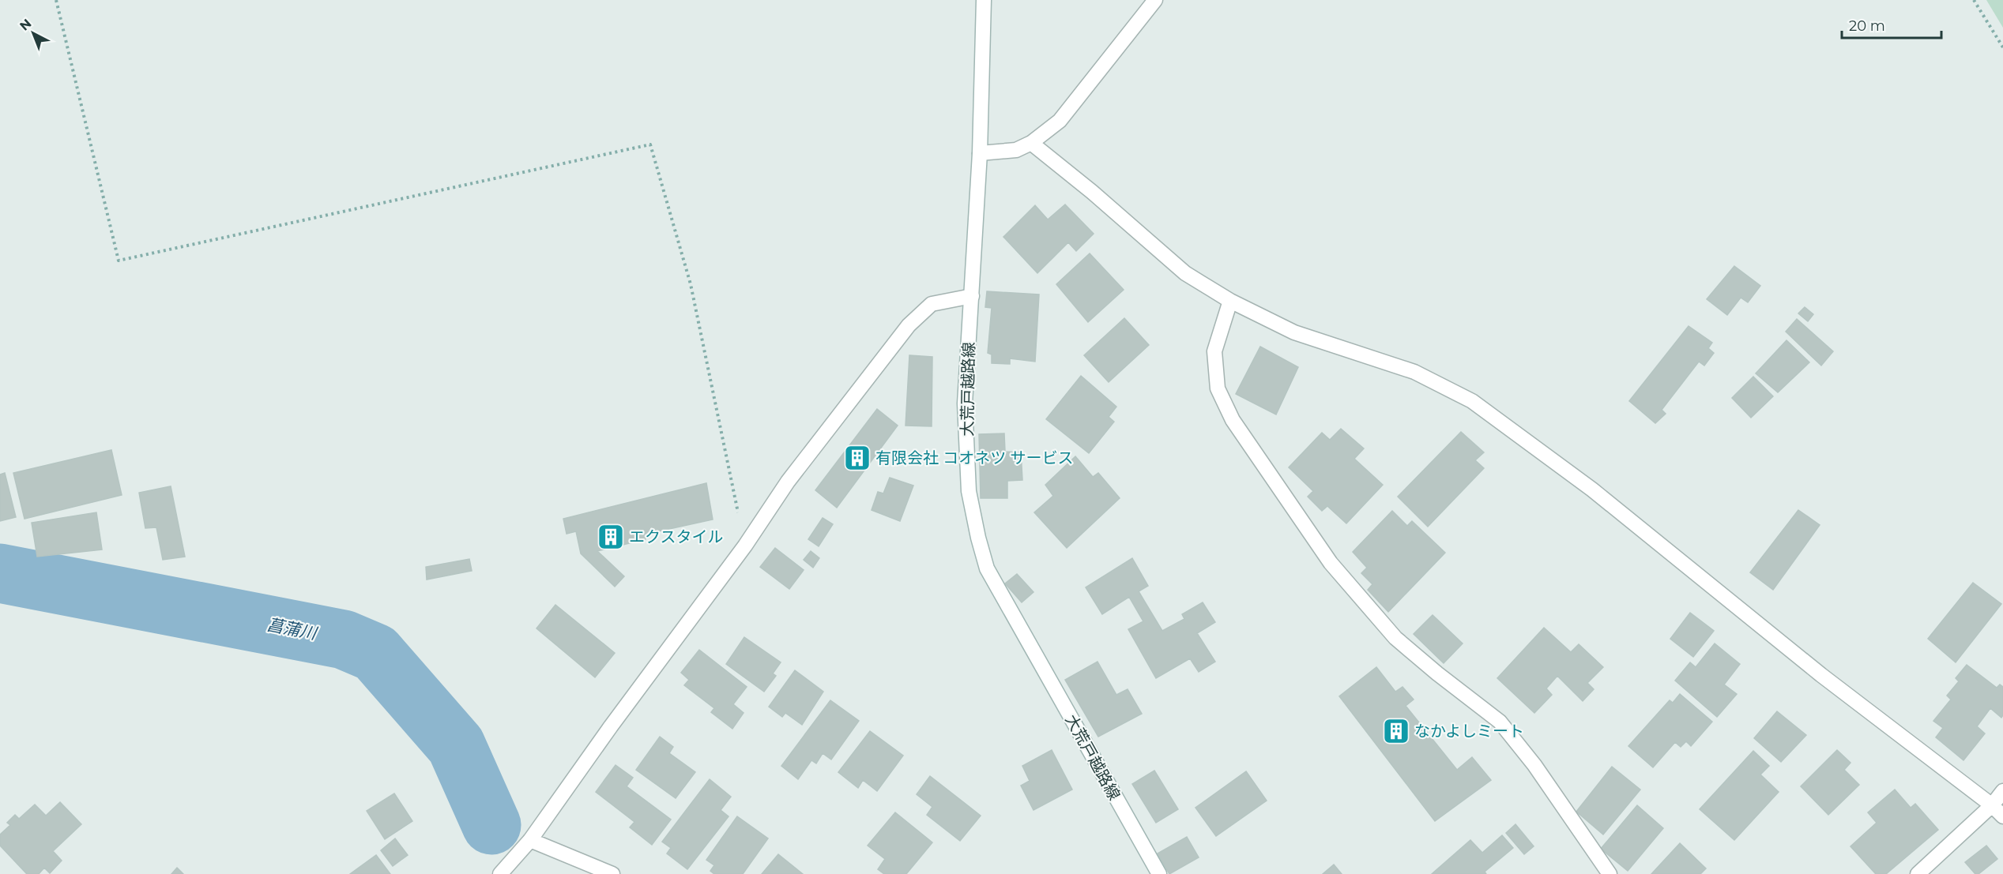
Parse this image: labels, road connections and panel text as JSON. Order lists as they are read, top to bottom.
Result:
{
  "streets": {
    "street": ["大荒戸越路線"]
  },
  "water": ["菖蒲川"],
  "places": {
    "building": ["有限会社 コオネツ サービス", "エクスタイル", "なかよしミート"]
  },
  "scale_bar": "20 m",
  "north": "top left"
}
